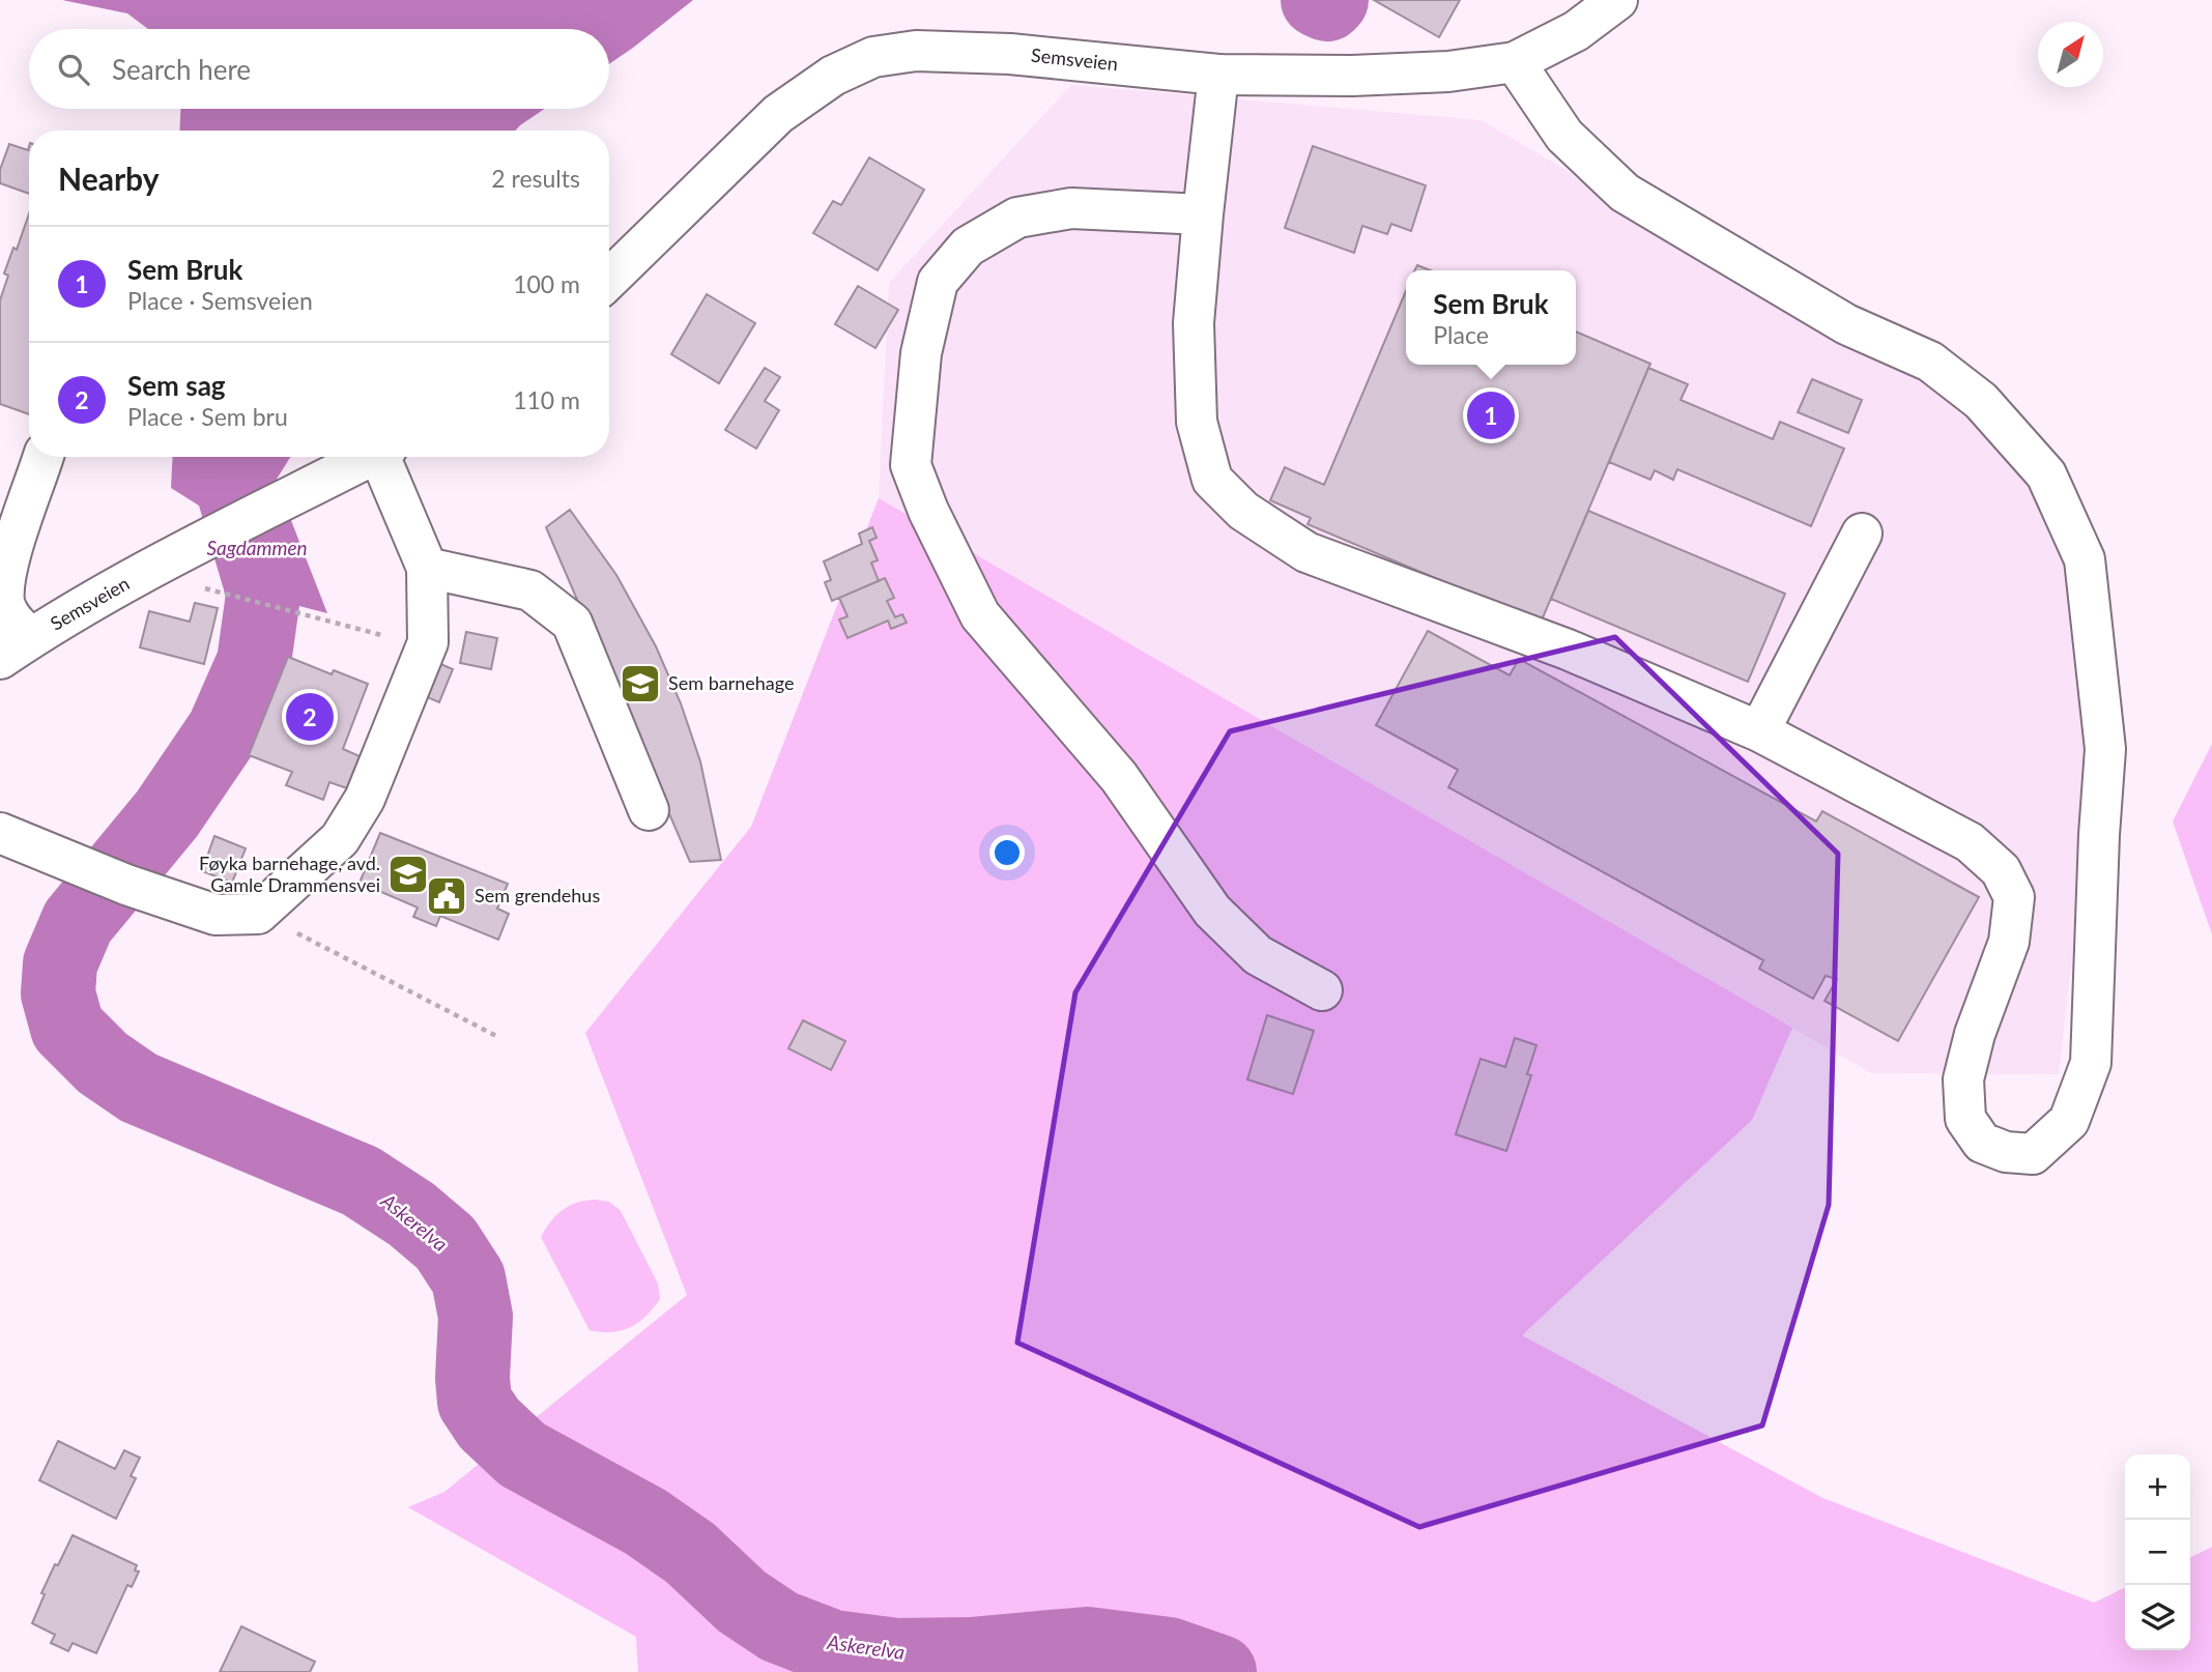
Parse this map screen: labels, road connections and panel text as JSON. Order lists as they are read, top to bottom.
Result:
{
  "streets": {
    "main road": ["Semsveien"]
  },
  "water": ["Sagdammen", "Askerelva"],
  "places": {
    "school or university": ["Sem barnehage", "Føyka barnehage, avd. Gamle Drammensvei"],
    "public building": ["Sem grendehus"]
  },
  "north": "top right",
  "page": {
    "search": "Search here",
    "heading": ["Nearby", "2 results"],
    "list": [
      {
        "mark": "1",
        "name": "Sem Bruk",
        "note": "Place · Semsveien",
        "value": "100 m"
      },
      {
        "mark": "2",
        "name": "Sem sag",
        "note": "Place · Sem bru",
        "value": "110 m"
      }
    ],
    "popup": ["Sem Bruk", "Place"],
    "pins": ["1", "2"],
    "map_buttons": ["+", "−"]
  }
}
